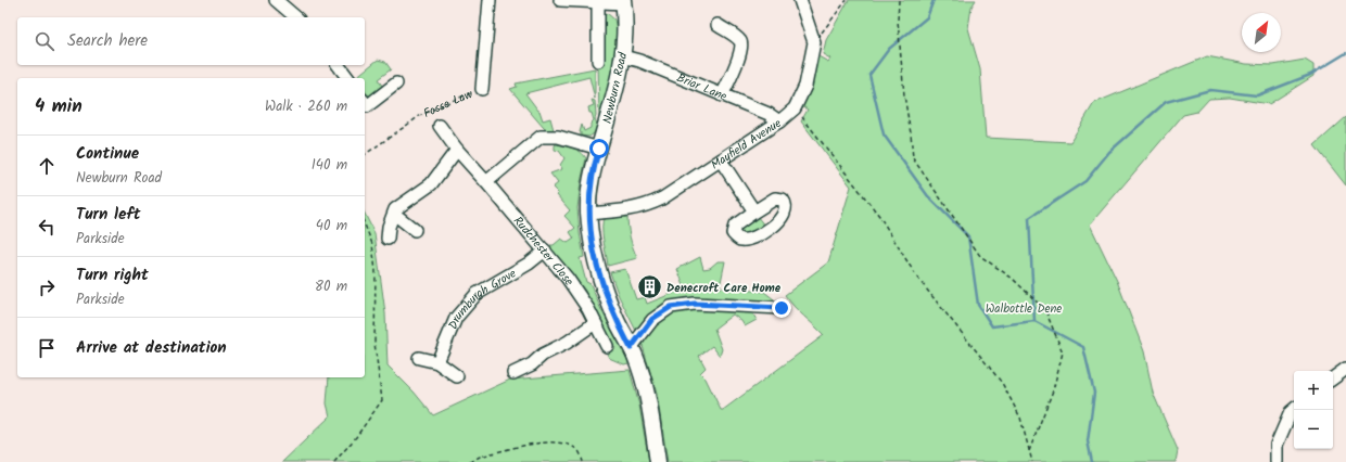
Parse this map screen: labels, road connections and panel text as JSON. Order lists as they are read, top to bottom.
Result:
{
  "streets": {
    "main road": ["Newburn Road"],
    "street": [
      "Briar Lane",
      "Fosse Law",
      "Mayfield Avenue",
      "Rudchester Close",
      "Drumburgh Grove"
    ]
  },
  "crossings": [
    ["Briar Lane", "Newburn Road"],
    ["Briar Lane", "Mayfield Avenue"],
    ["Newburn Road", "Mayfield Avenue"],
    ["Rudchester Close", "Drumburgh Grove"]
  ],
  "parks": ["Walbottle Dene"],
  "places": {
    "building": ["Denecroft Care Home"]
  },
  "north": "top right",
  "page": {
    "search": "Search here",
    "heading": ["4 min", "Walk · 260 m"],
    "list": [
      ["Continue", "Newburn Road", "140 m"],
      ["Turn left", "Parkside", "40 m"],
      ["Turn right", "Parkside", "80 m"],
      "Arrive at destination"
    ],
    "map_buttons": ["+", "−"]
  }
}
